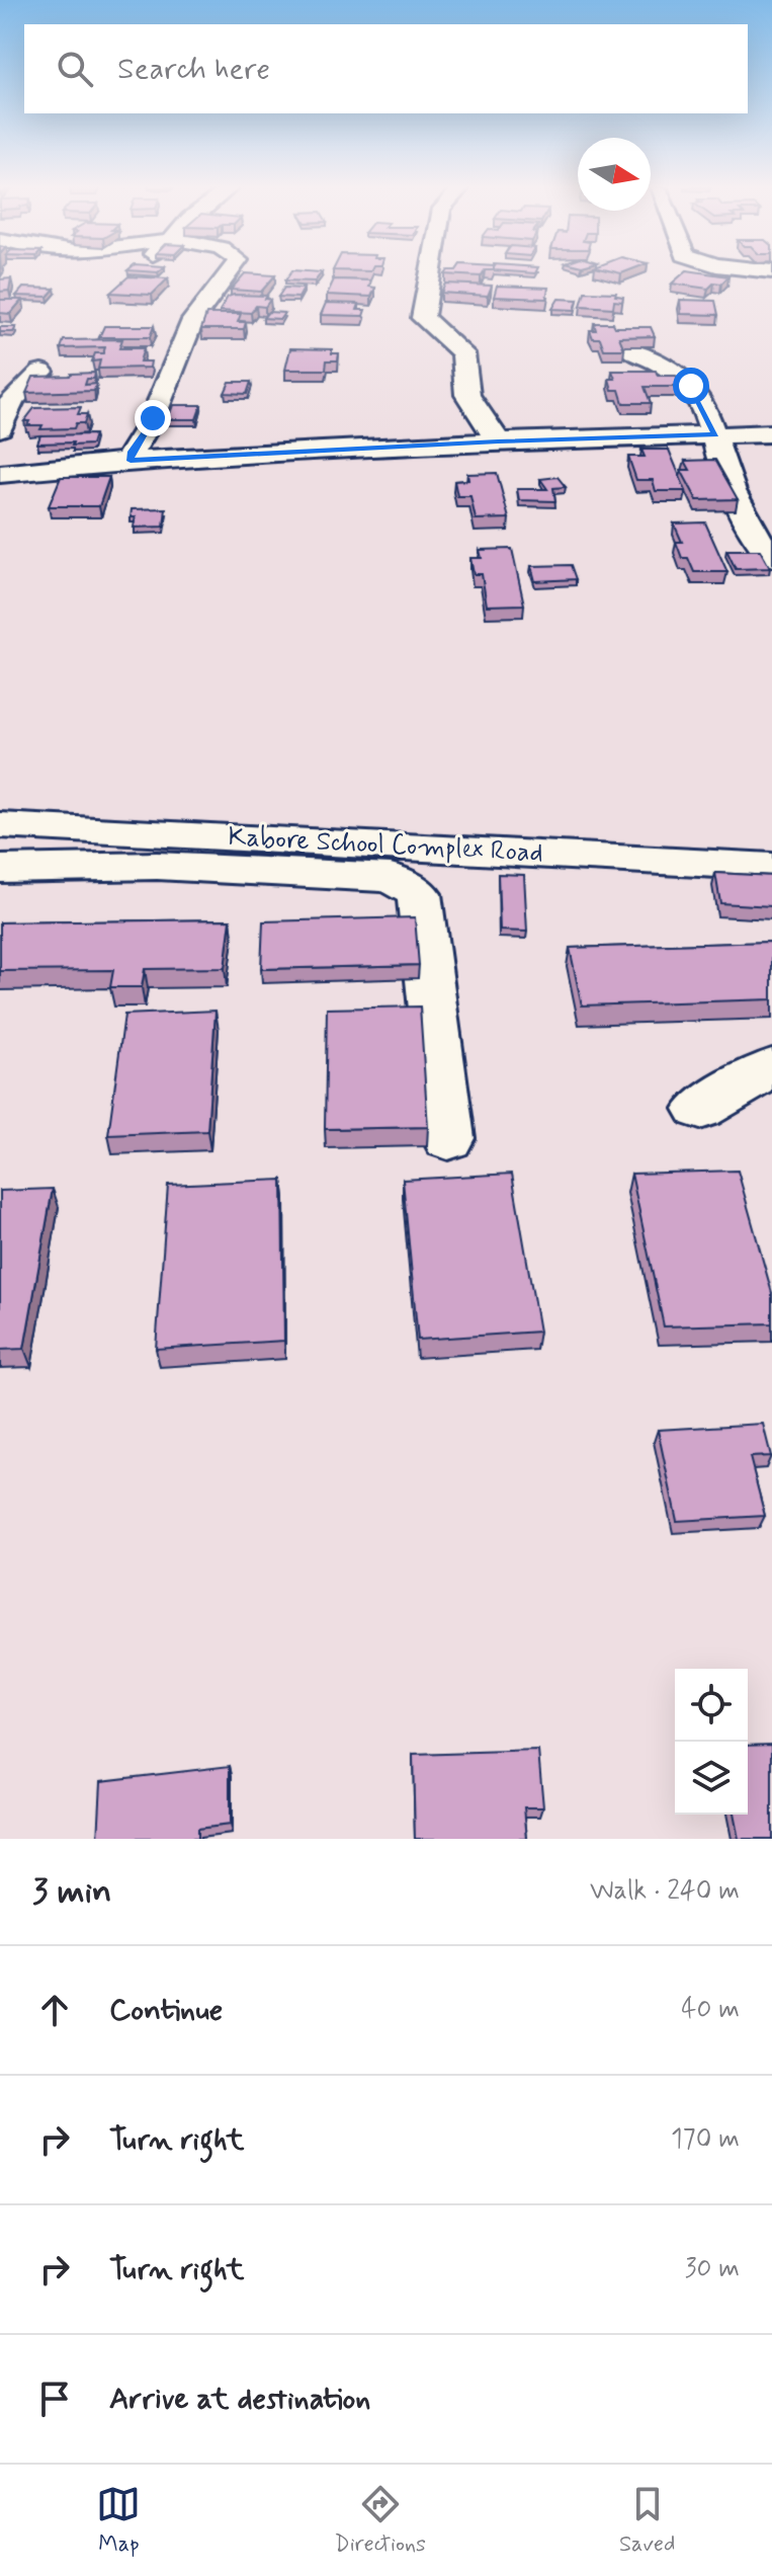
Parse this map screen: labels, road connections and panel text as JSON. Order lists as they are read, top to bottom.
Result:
{
  "streets": {
    "street": ["Kabore School Complex Road"]
  },
  "north": "right",
  "page": {
    "search": "Search here",
    "heading": ["3 min", "Walk · 240 m"],
    "list": [
      ["Continue", "40 m"],
      ["Turn right", "170 m"],
      ["Turn right", "30 m"],
      "Arrive at destination"
    ],
    "nav": ["Map", "Directions", "Saved"]
  }
}
